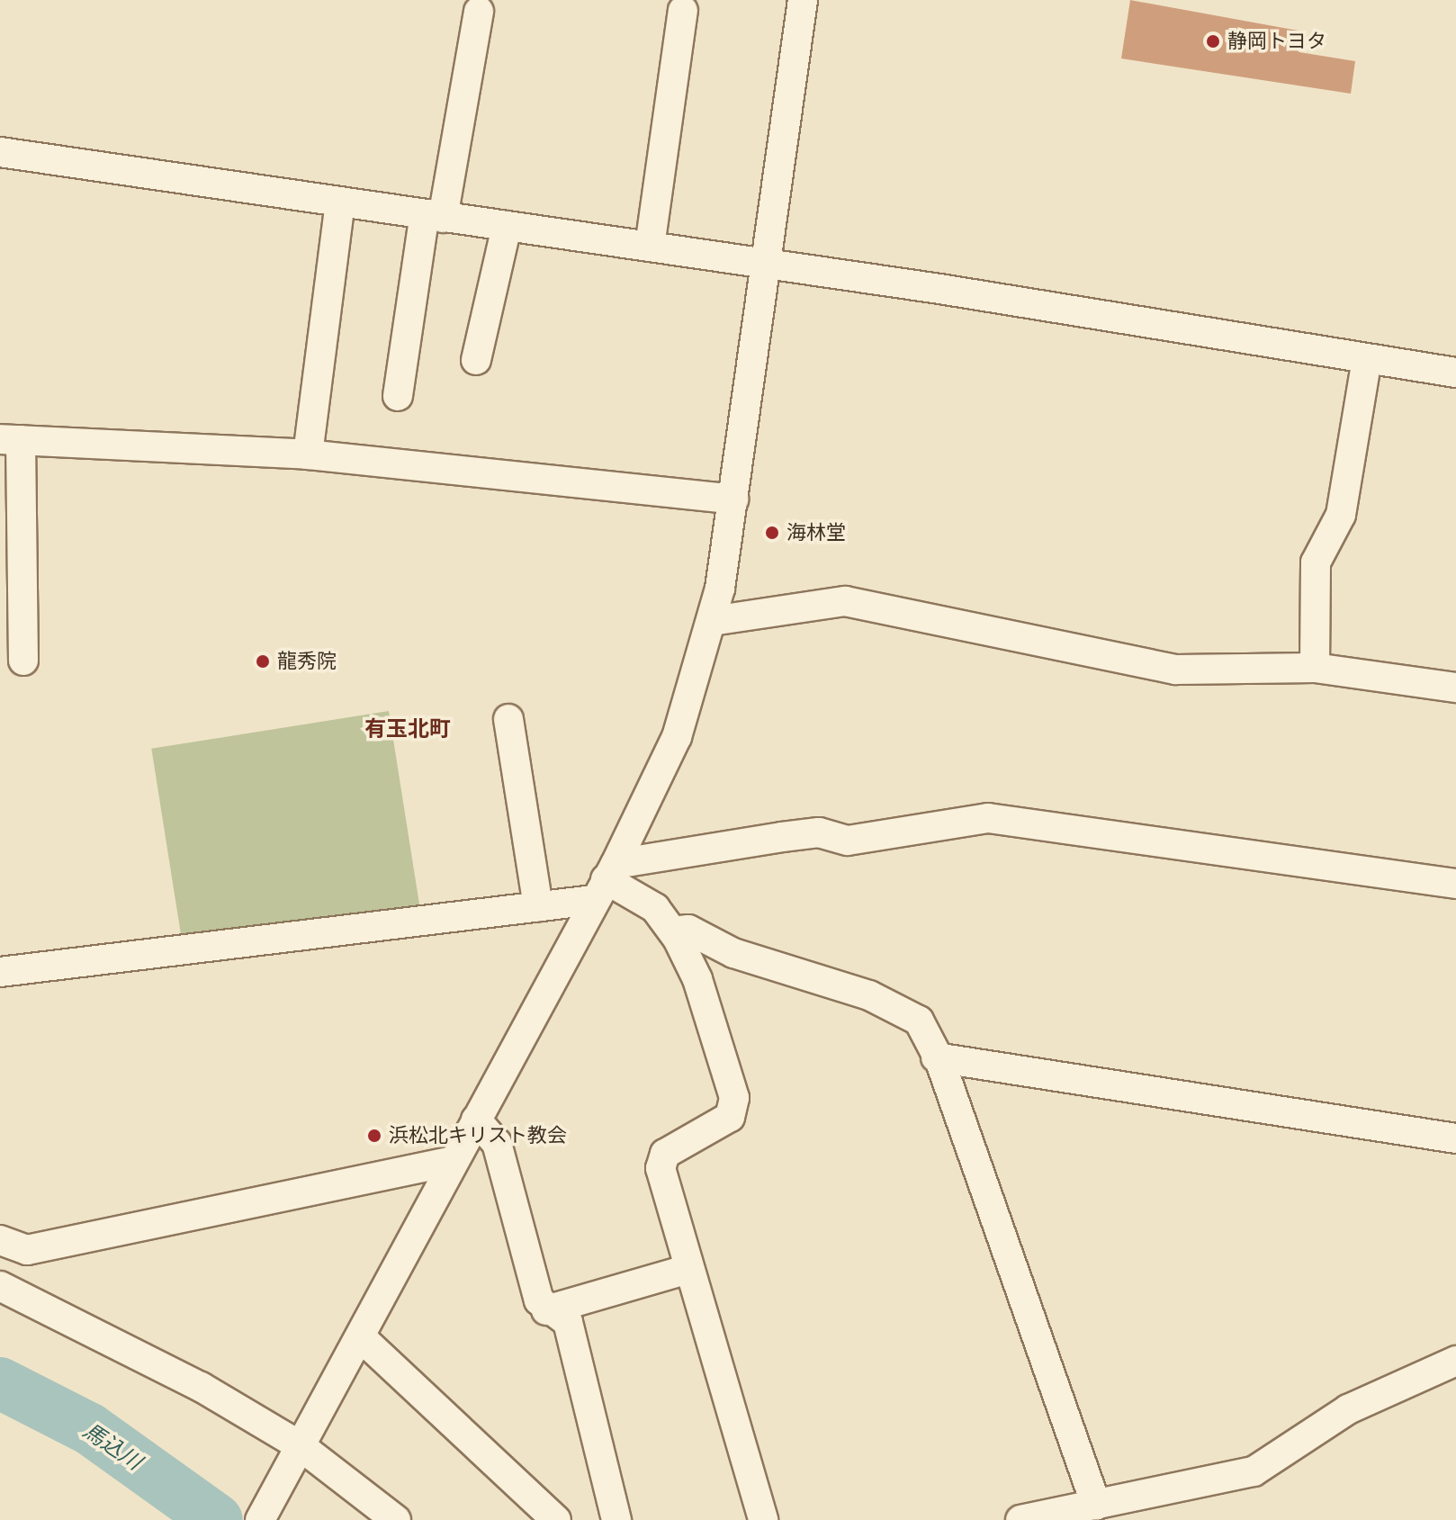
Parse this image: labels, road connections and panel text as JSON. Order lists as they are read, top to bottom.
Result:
{
  "districts": ["有玉北町"],
  "water": ["馬込川"],
  "places": [
    "静岡トヨタ",
    "海林堂",
    "龍秀院",
    "浜松北キリスト教会"
  ]
}
